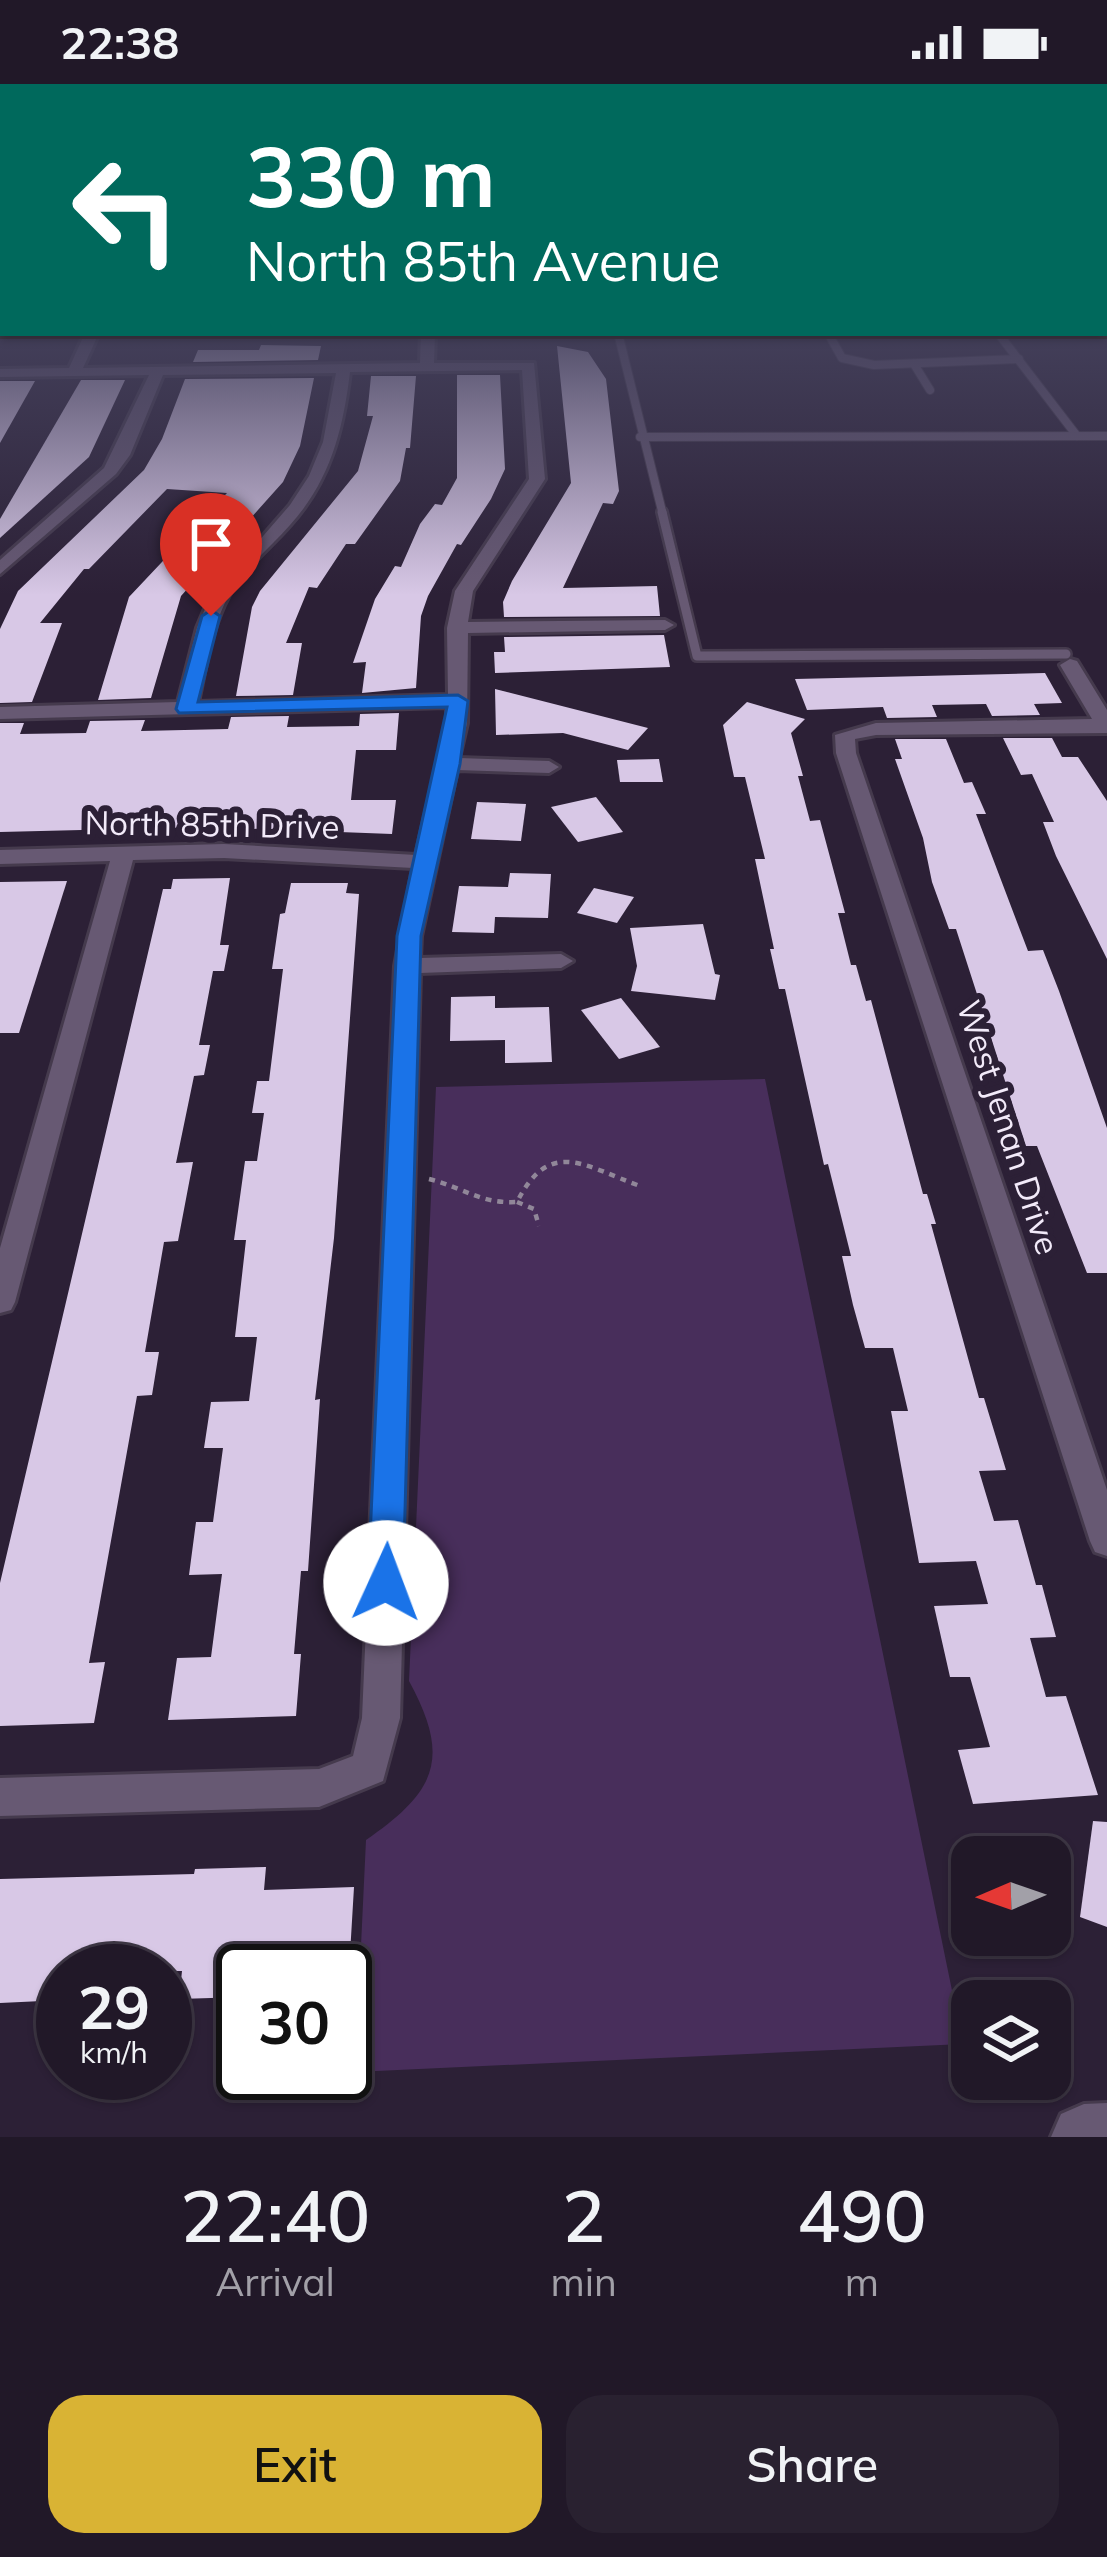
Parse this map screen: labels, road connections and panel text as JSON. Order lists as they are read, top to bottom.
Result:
{
  "streets": {
    "street": ["North 85th Drive", "West Jenan Drive"]
  },
  "north": "left",
  "page": {
    "status": "22:38",
    "turn": ["330 m", "North 85th Avenue"],
    "speed": "29 km/h",
    "limit": "30",
    "eta": [
      "22:40",
      "Arrival",
      "2",
      "min",
      "490",
      "m"
    ],
    "buttons": ["Exit", "Share"]
  }
}
